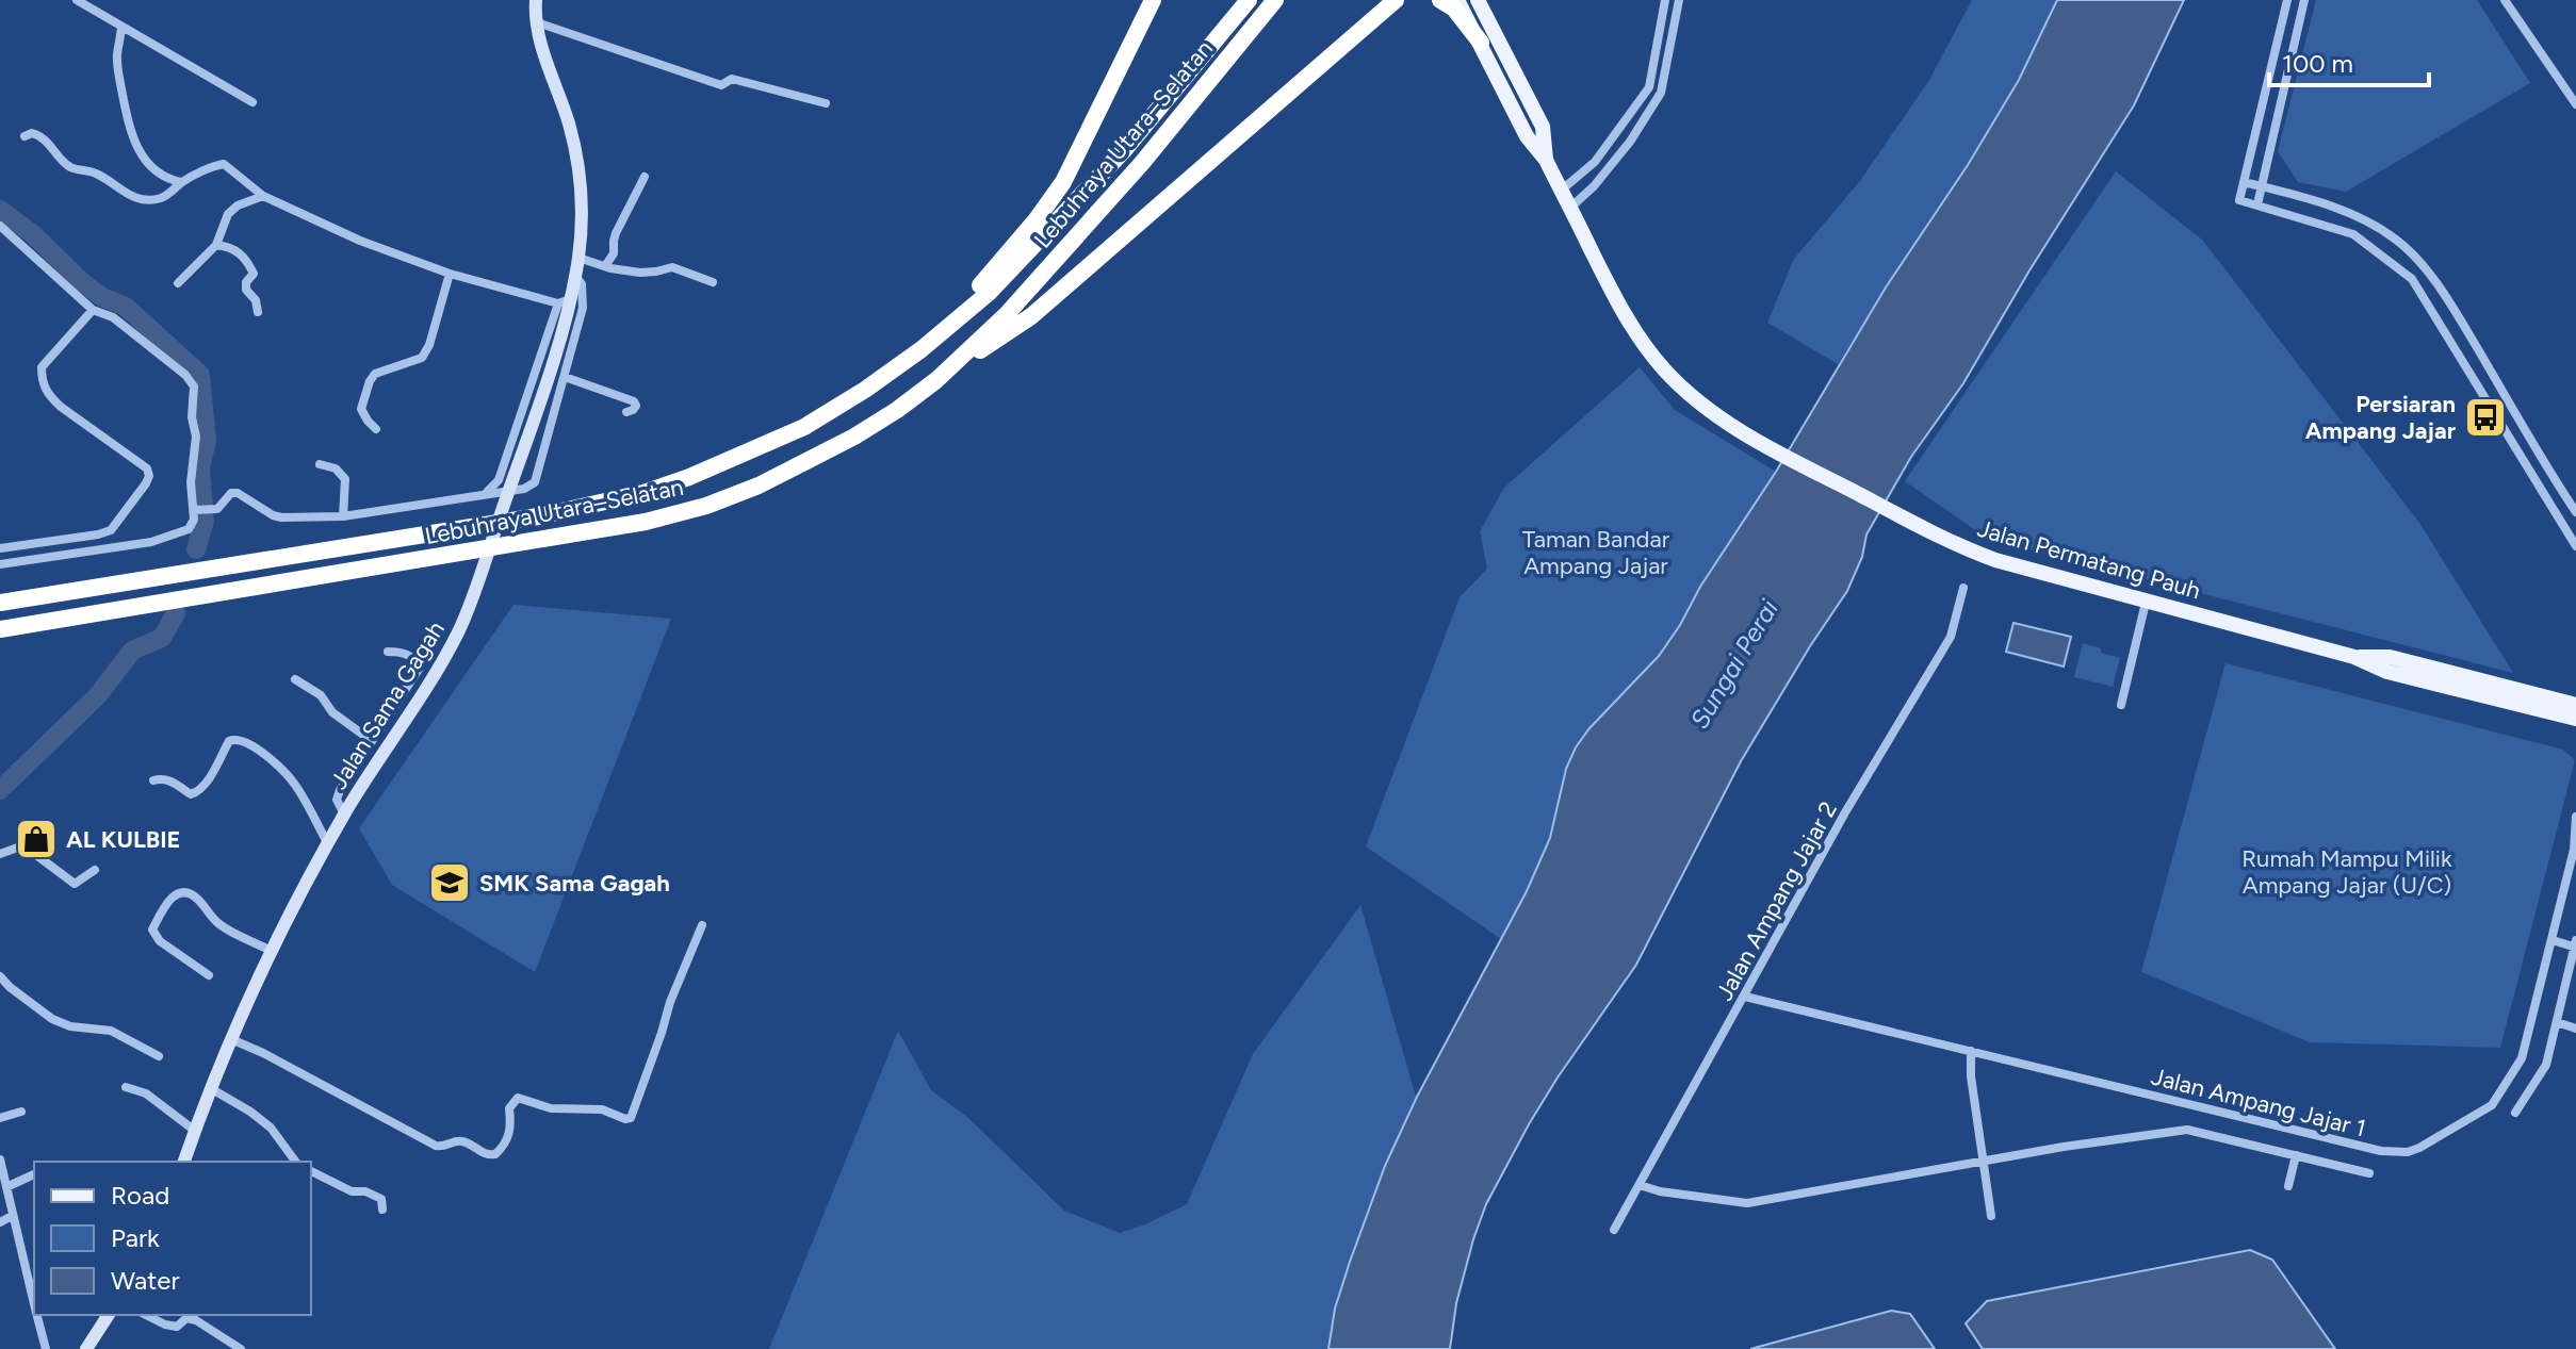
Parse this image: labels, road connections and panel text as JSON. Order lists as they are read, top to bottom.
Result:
{
  "streets": {
    "highway": ["Lebuhraya Utara–Selatan"],
    "main road": ["Jalan Permatang Pauh"],
    "street": ["Jalan Sama Gagah", "Jalan Ampang Jajar 2", "Jalan Ampang Jajar 1"]
  },
  "crossings": [
    ["Jalan Ampang Jajar 2", "Jalan Ampang Jajar 1"]
  ],
  "water": ["Sungai Perai"],
  "parks": ["Taman Bandar Ampang Jajar", "Rumah Mampu Milik Ampang Jajar (U/C)"],
  "places": {
    "bus stop": ["Persiaran Ampang Jajar"],
    "shop": ["AL KULBIE"],
    "school or university": ["SMK Sama Gagah"]
  },
  "legend": ["Road", "Park", "Water"],
  "scale_bar": "100 m"
}
